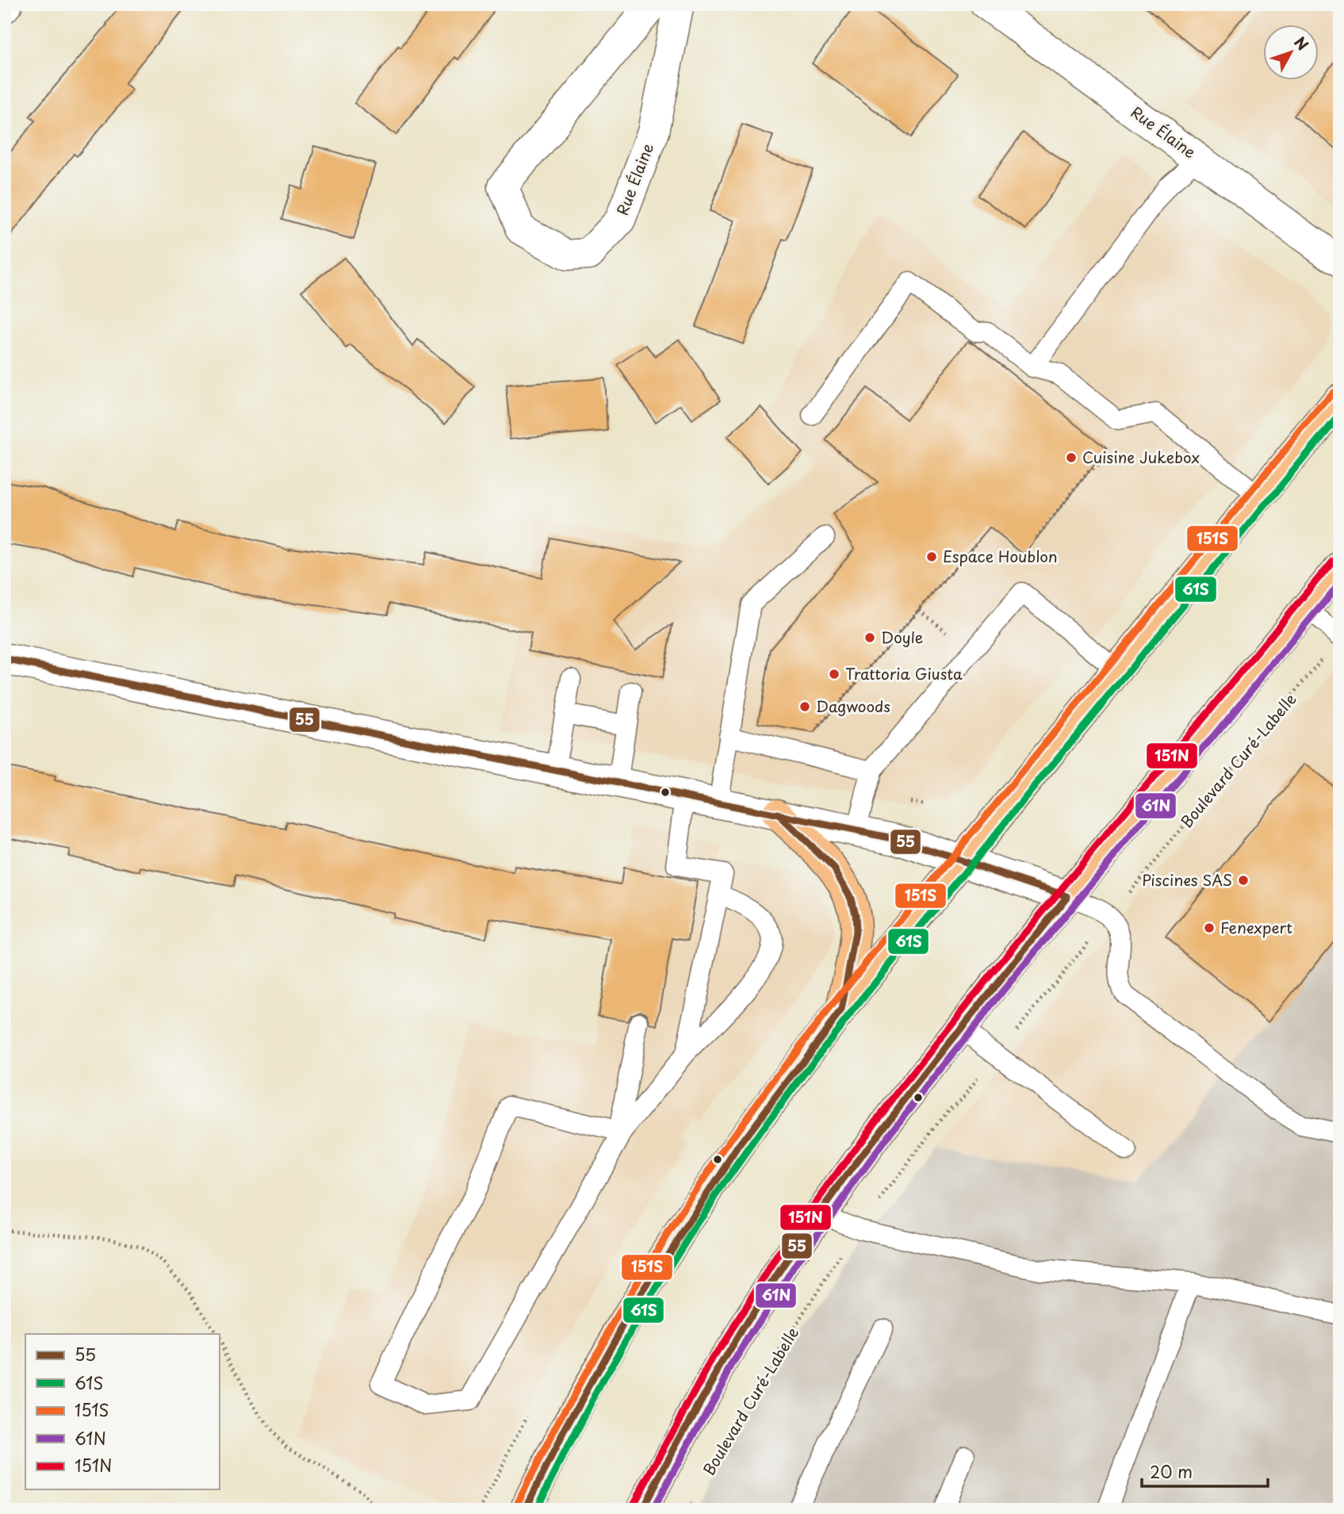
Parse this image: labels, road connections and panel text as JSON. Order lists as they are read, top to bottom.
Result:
{
  "streets": {
    "street": ["Rue Élaine"],
    "path": ["Boulevard Curé-Labelle"]
  },
  "places": [
    "Cuisine Jukebox",
    "Espace Houblon",
    "Doyle",
    "Trattoria Giusta",
    "Dagwoods",
    "Piscines SAS",
    "Fenexpert"
  ],
  "lines": [
    "transit line 151S",
    "transit line 61S",
    "transit line 151N",
    "transit line 61N",
    "transit line 55"
  ],
  "legend": [
    "55",
    "61S",
    "151S",
    "61N",
    "151N"
  ],
  "scale_bar": "20 m",
  "north": "top right"
}
